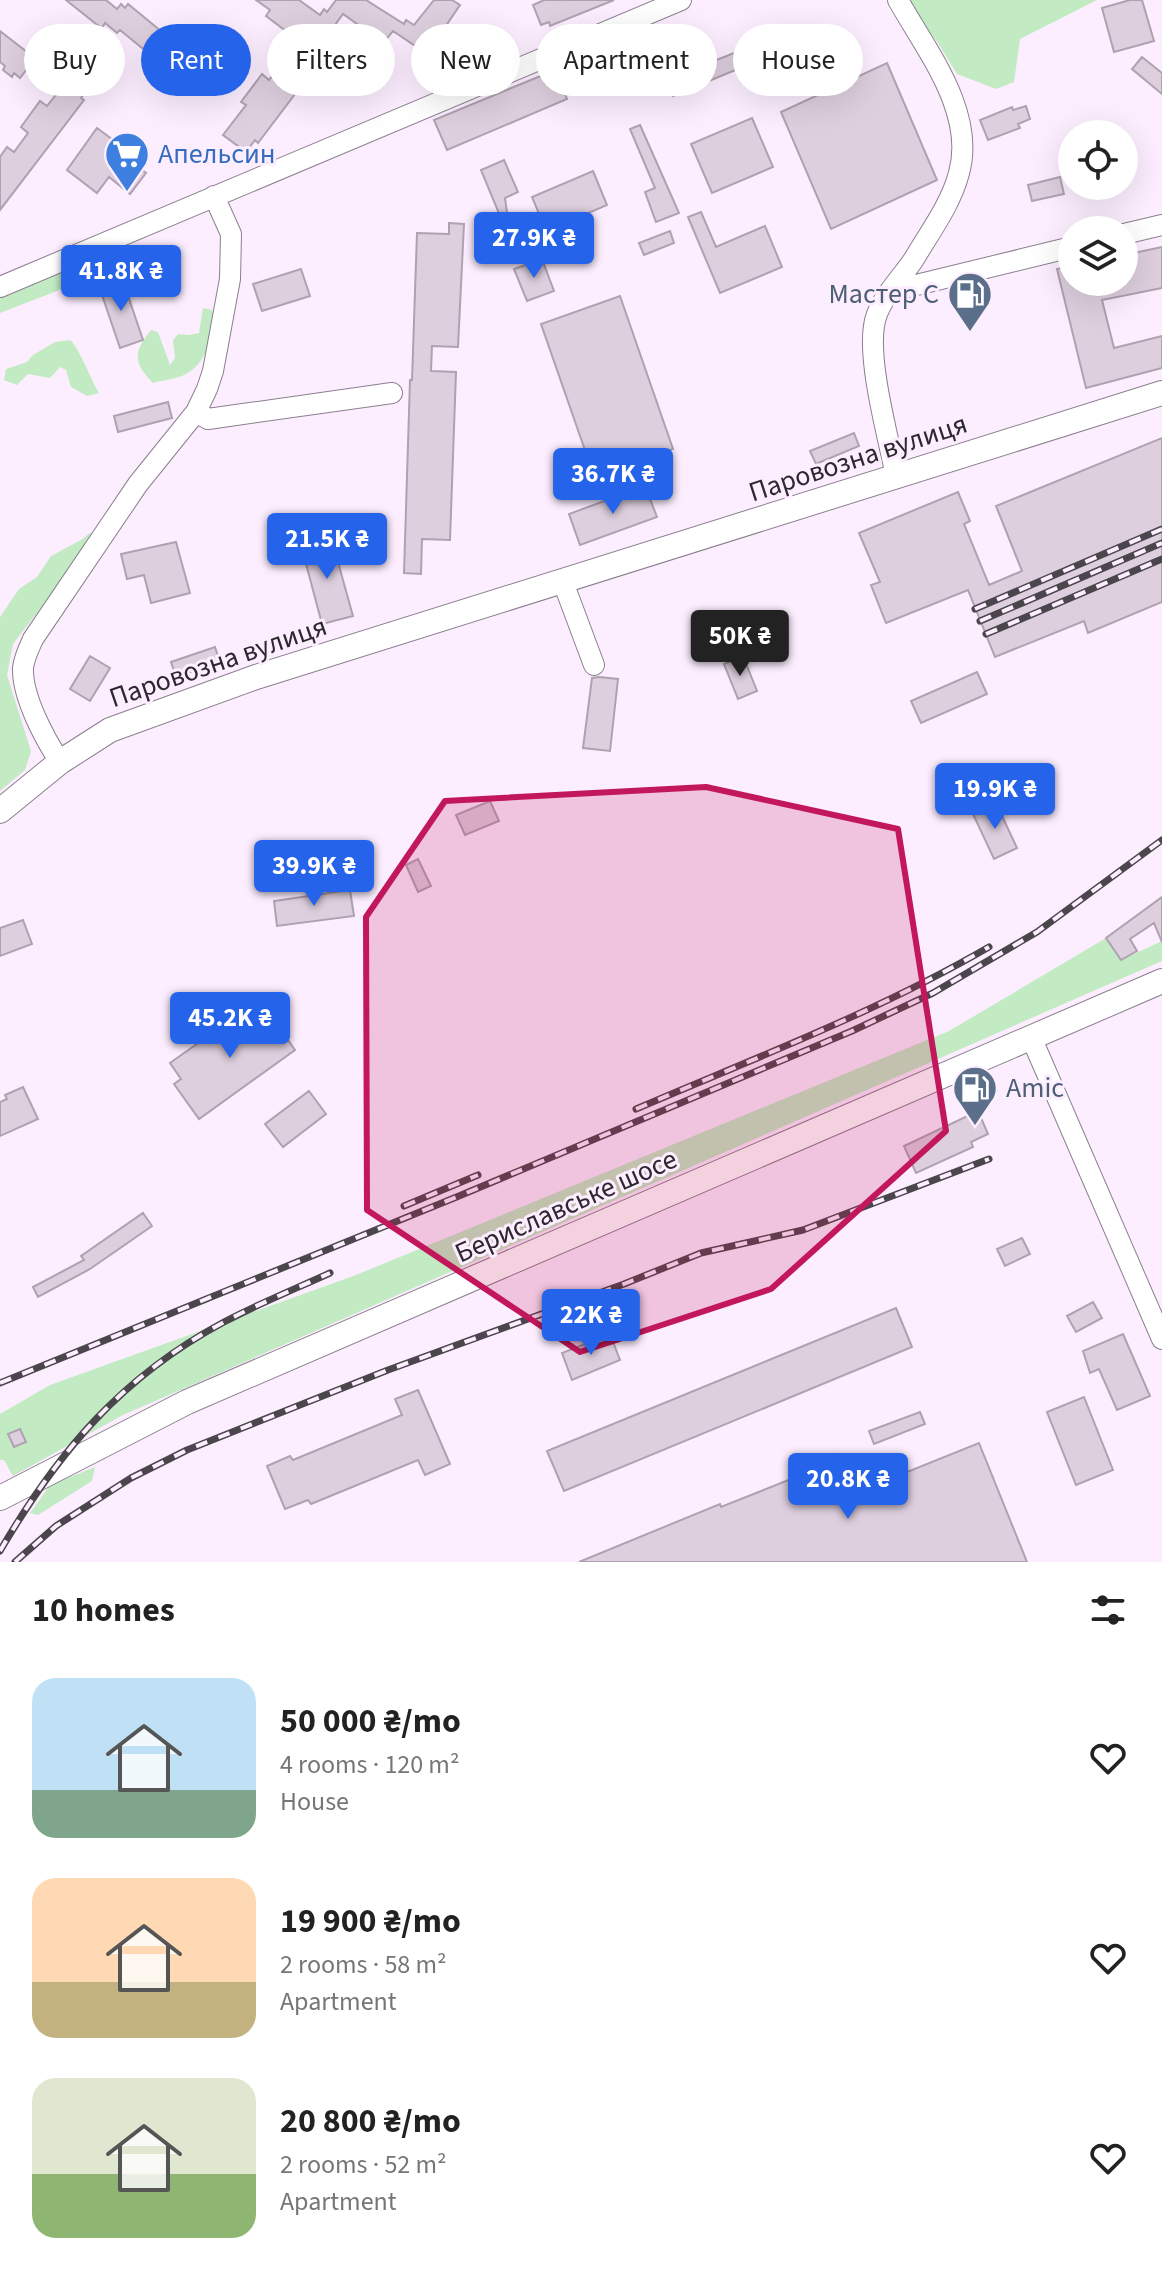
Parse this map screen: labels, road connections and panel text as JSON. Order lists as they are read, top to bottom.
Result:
{
  "streets": {
    "main road": ["Паровозна вулиця", "Бериславське шосе"]
  },
  "places": {
    "supermarket": ["Апельсин"],
    "fuel station": ["Мастер С", "Amic"]
  },
  "page": {
    "chip": [
      "Buy",
      "Rent",
      "Filters",
      "New",
      "Apartment",
      "House"
    ],
    "price": [
      "27.9K ₴",
      "41.8K ₴",
      "36.7K ₴",
      "21.5K ₴",
      "50K ₴",
      "19.9K ₴",
      "39.9K ₴",
      "45.2K ₴",
      "22K ₴",
      "20.8K ₴"
    ],
    "heading": "10 homes",
    "list": [
      {
        "name": "50 000 ₴/mo",
        "note": "4 rooms · 120 m² · House"
      },
      {
        "name": "19 900 ₴/mo",
        "note": "2 rooms · 58 m² · Apartment"
      },
      {
        "name": "20 800 ₴/mo",
        "note": "2 rooms · 52 m² · Apartment"
      }
    ]
  }
}
